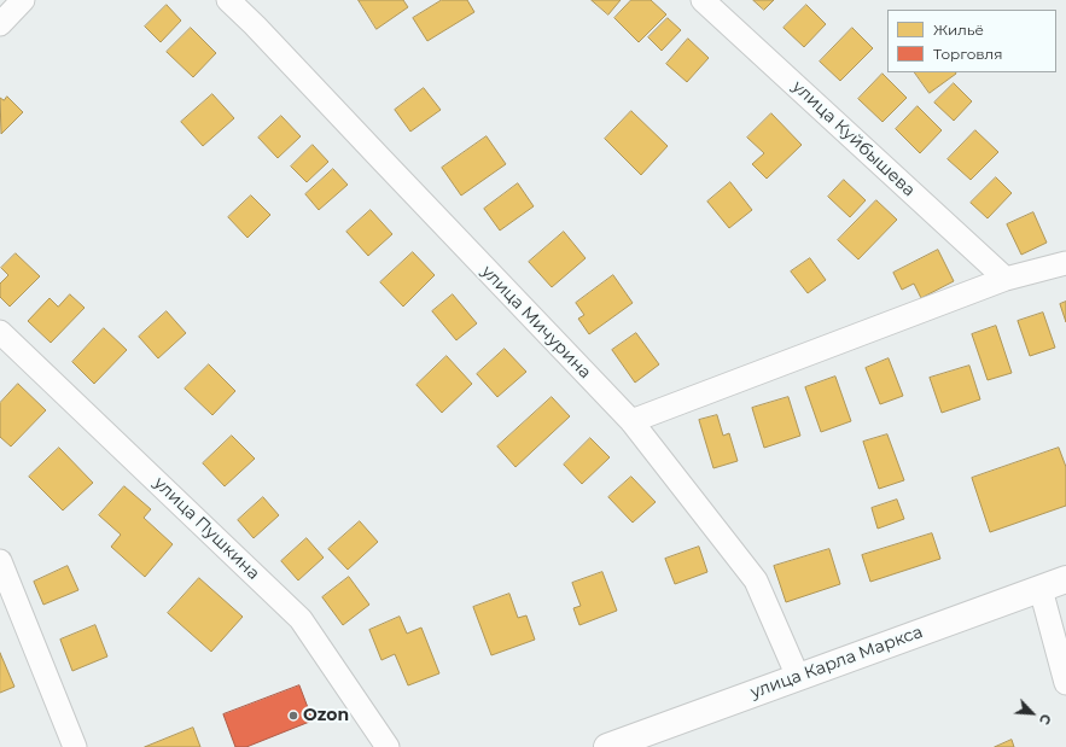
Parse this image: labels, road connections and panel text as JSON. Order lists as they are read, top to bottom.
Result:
{
  "streets": {
    "main road": ["улица Карла Маркса"],
    "street": ["улица Куйбышева", "улица Мичурина", "улица Пушкина"]
  },
  "crossings": [
    ["улица Мичурина", "улица Карла Маркса"]
  ],
  "places": ["Ozon"],
  "legend": ["Жильё", "Торговля"],
  "north": "bottom right"
}
